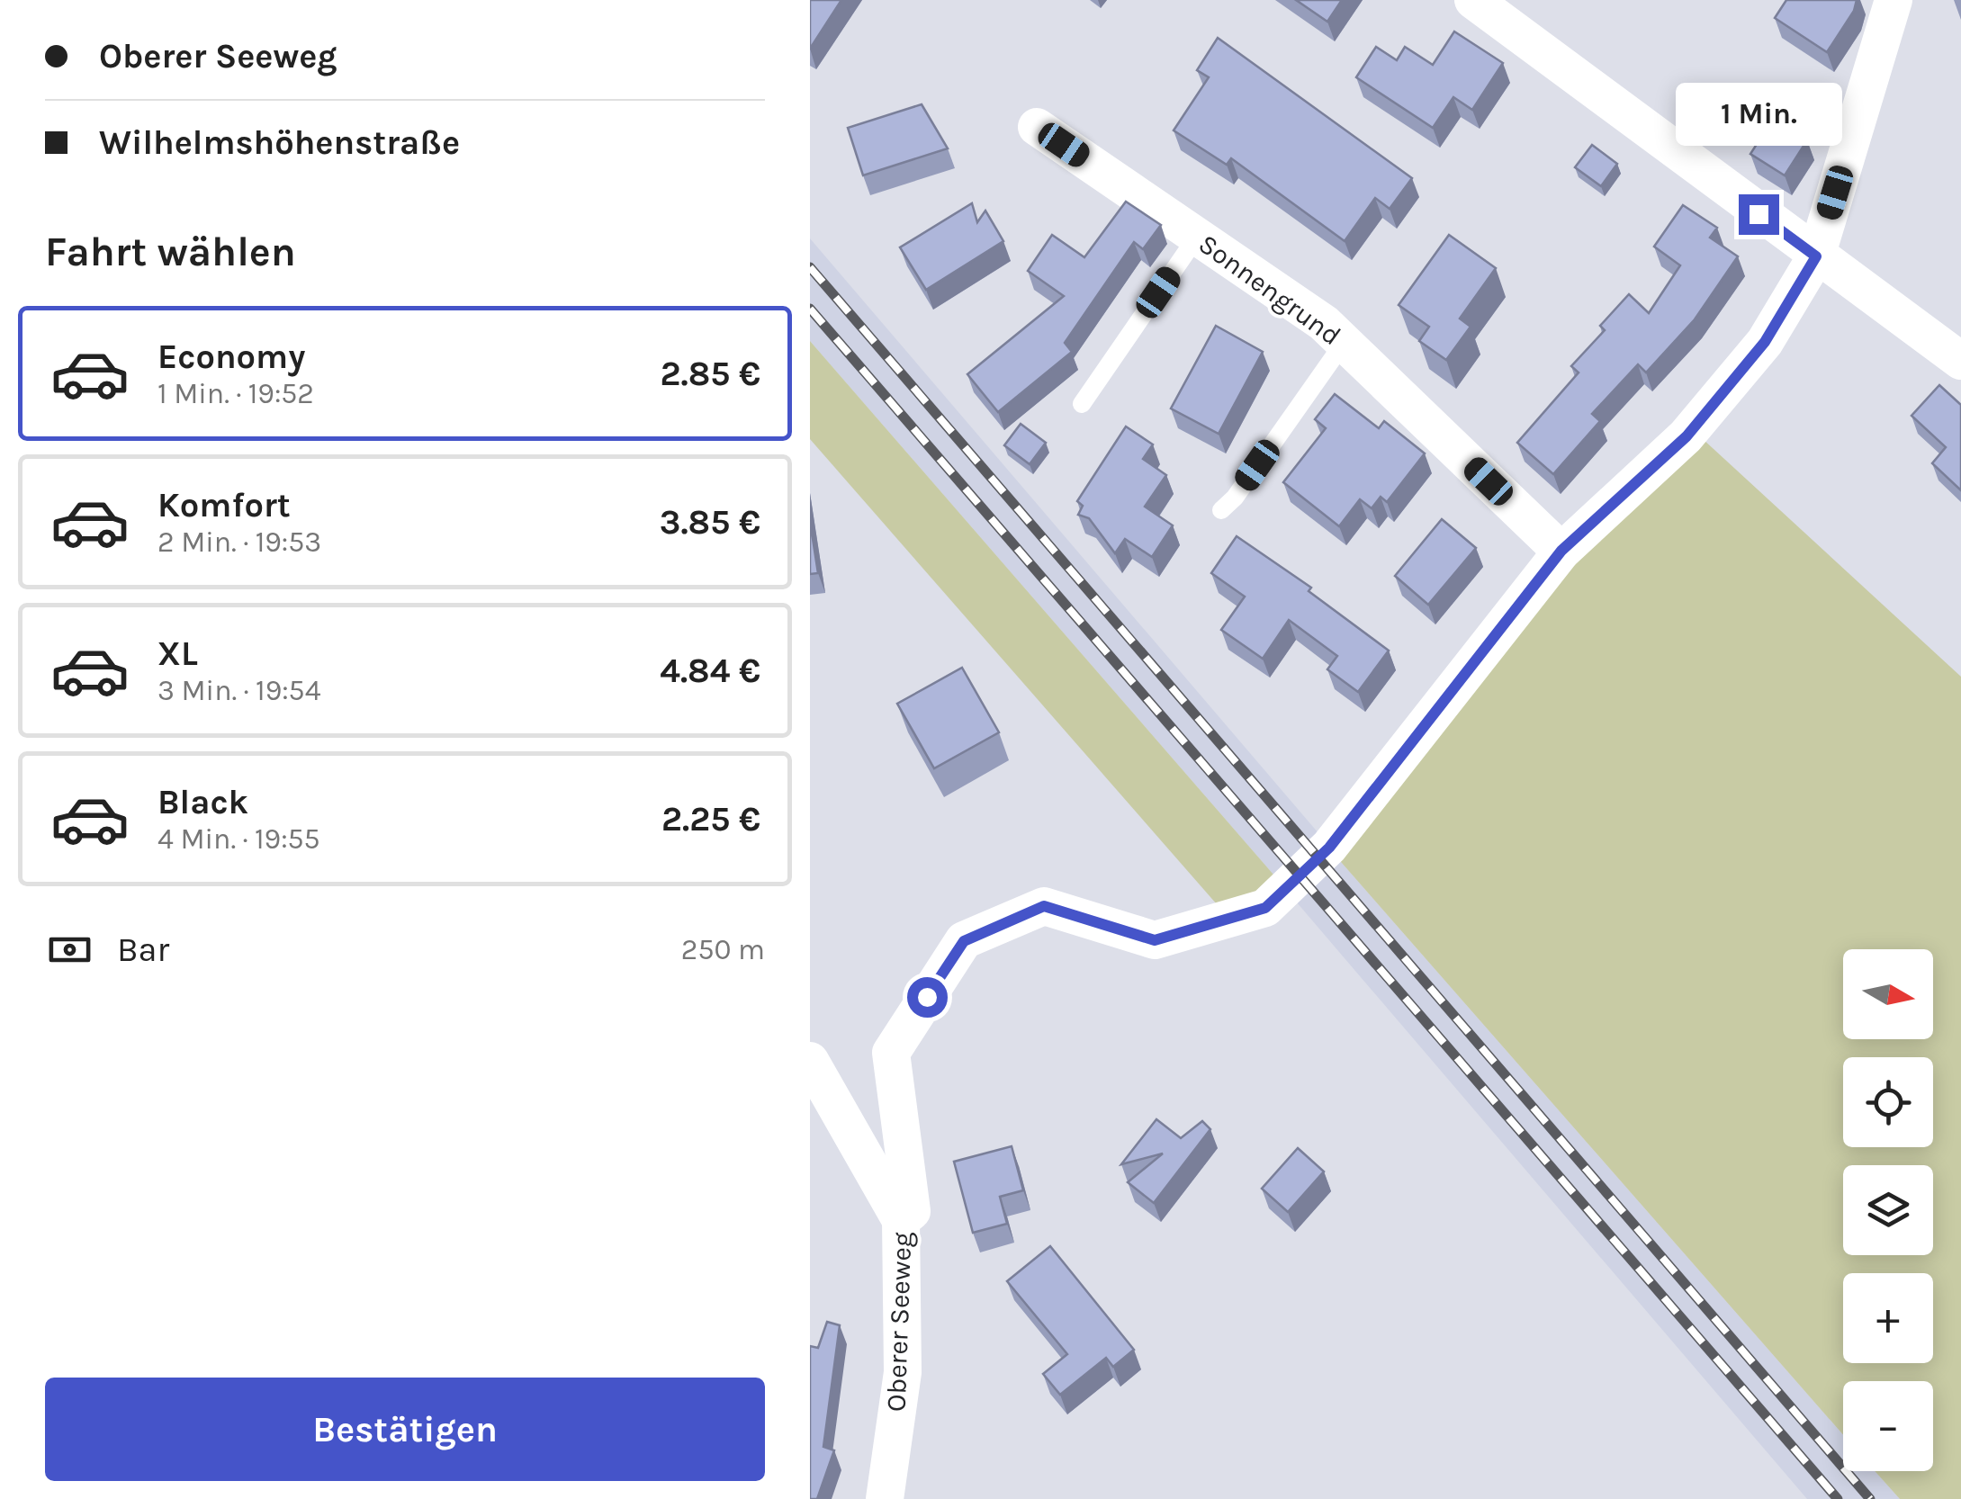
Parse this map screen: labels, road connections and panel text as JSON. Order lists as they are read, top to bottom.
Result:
{
  "streets": {
    "street": ["Sonnengrund", "Oberer Seeweg"]
  },
  "crossings": [
    ["Sonnengrund", "Oberer Seeweg"]
  ],
  "north": "right",
  "page": {
    "banner": ["Oberer Seeweg", "Wilhelmshöhenstraße"],
    "bubble": "1 Min.",
    "heading": "Fahrt wählen",
    "list": [
      {
        "name": "Economy",
        "note": "1 Min. · 19:52",
        "value": "2.85 €"
      },
      {
        "name": "Komfort",
        "note": "2 Min. · 19:53",
        "value": "3.85 €"
      },
      {
        "name": "XL",
        "note": "3 Min. · 19:54",
        "value": "4.84 €"
      },
      {
        "name": "Black",
        "note": "4 Min. · 19:55",
        "value": "2.25 €"
      }
    ],
    "pay": ["Bar", "250 m"],
    "map_buttons": ["+", "−"],
    "buttons": "Bestätigen"
  }
}
